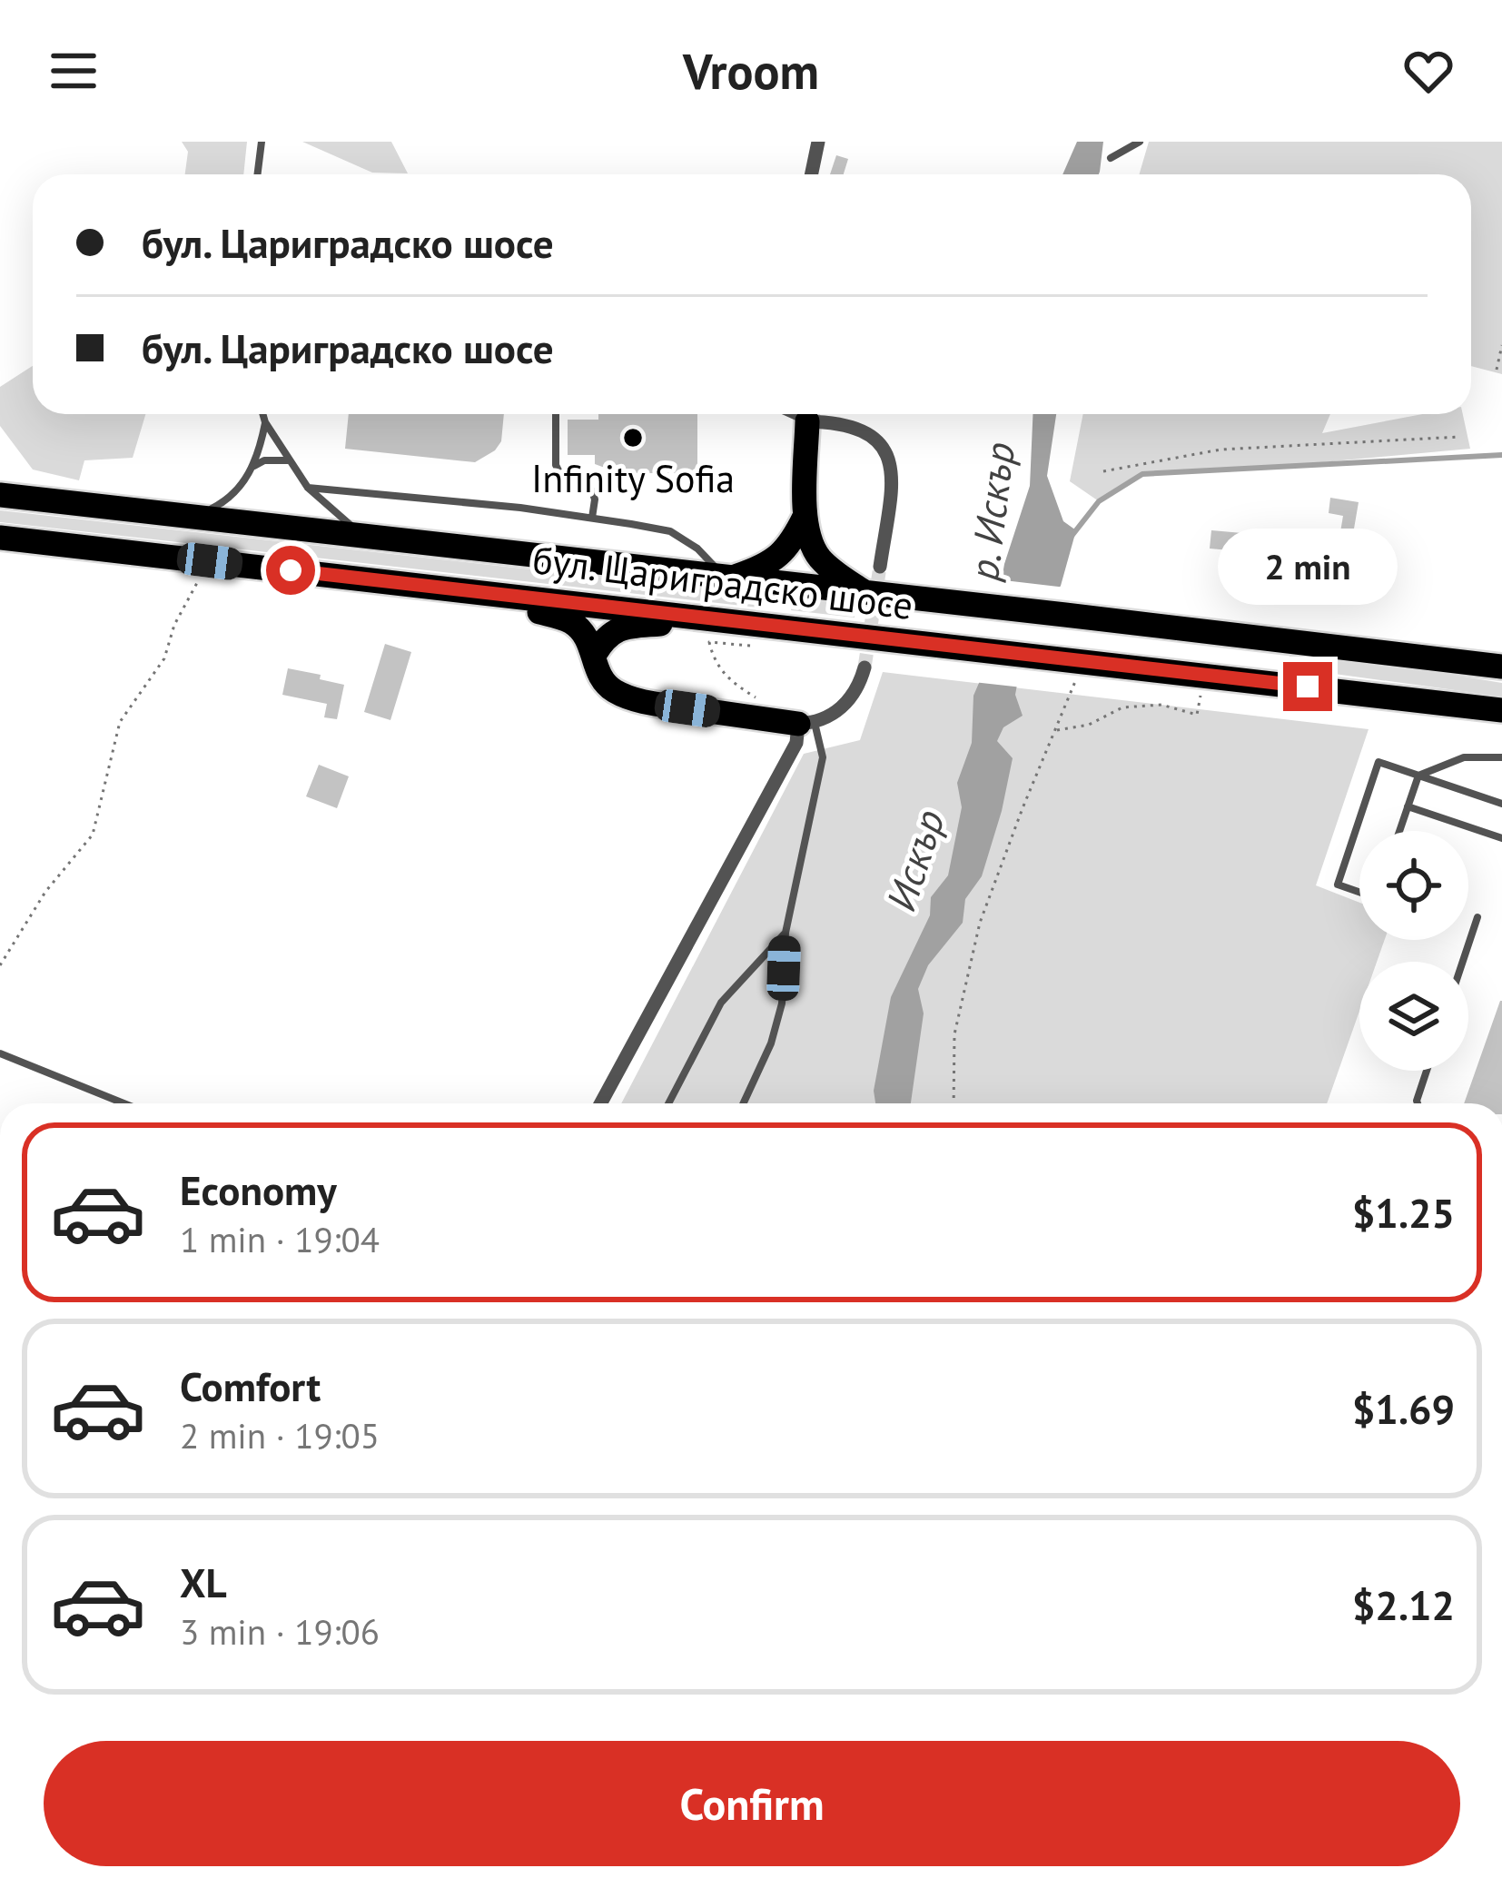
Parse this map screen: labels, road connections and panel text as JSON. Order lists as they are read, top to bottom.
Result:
{
  "streets": {
    "highway": ["бул. Цариградско шосе"]
  },
  "water": ["р. Искър", "Искър"],
  "places": ["Infinity Sofia"],
  "page": {
    "header": "Vroom",
    "banner": ["бул. Цариградско шосе", "бул. Цариградско шосе"],
    "bubble": "2 min",
    "list": [
      {
        "name": "Economy",
        "note": "1 min · 19:04",
        "value": "$1.25"
      },
      {
        "name": "Comfort",
        "note": "2 min · 19:05",
        "value": "$1.69"
      },
      {
        "name": "XL",
        "note": "3 min · 19:06",
        "value": "$2.12"
      }
    ],
    "buttons": "Confirm"
  }
}
